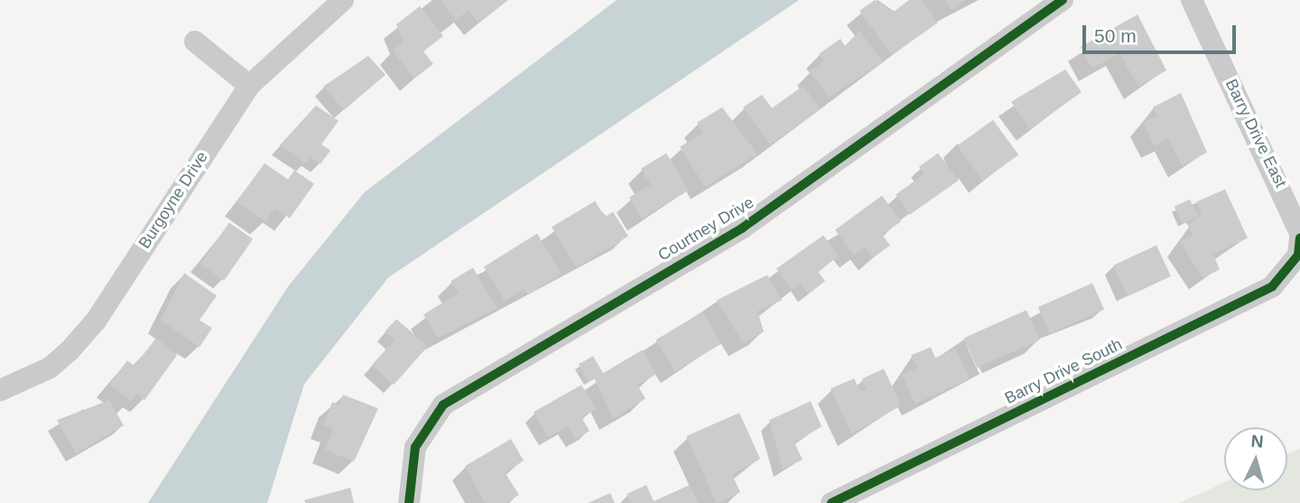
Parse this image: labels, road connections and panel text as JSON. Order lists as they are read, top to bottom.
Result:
{
  "streets": {
    "street": [
      "Barry Drive East",
      "Burgoyne Drive",
      "Courtney Drive",
      "Barry Drive South"
    ]
  },
  "crossings": [
    ["Barry Drive East", "Barry Drive South"]
  ],
  "scale_bar": "50 m",
  "north": "top"
}
